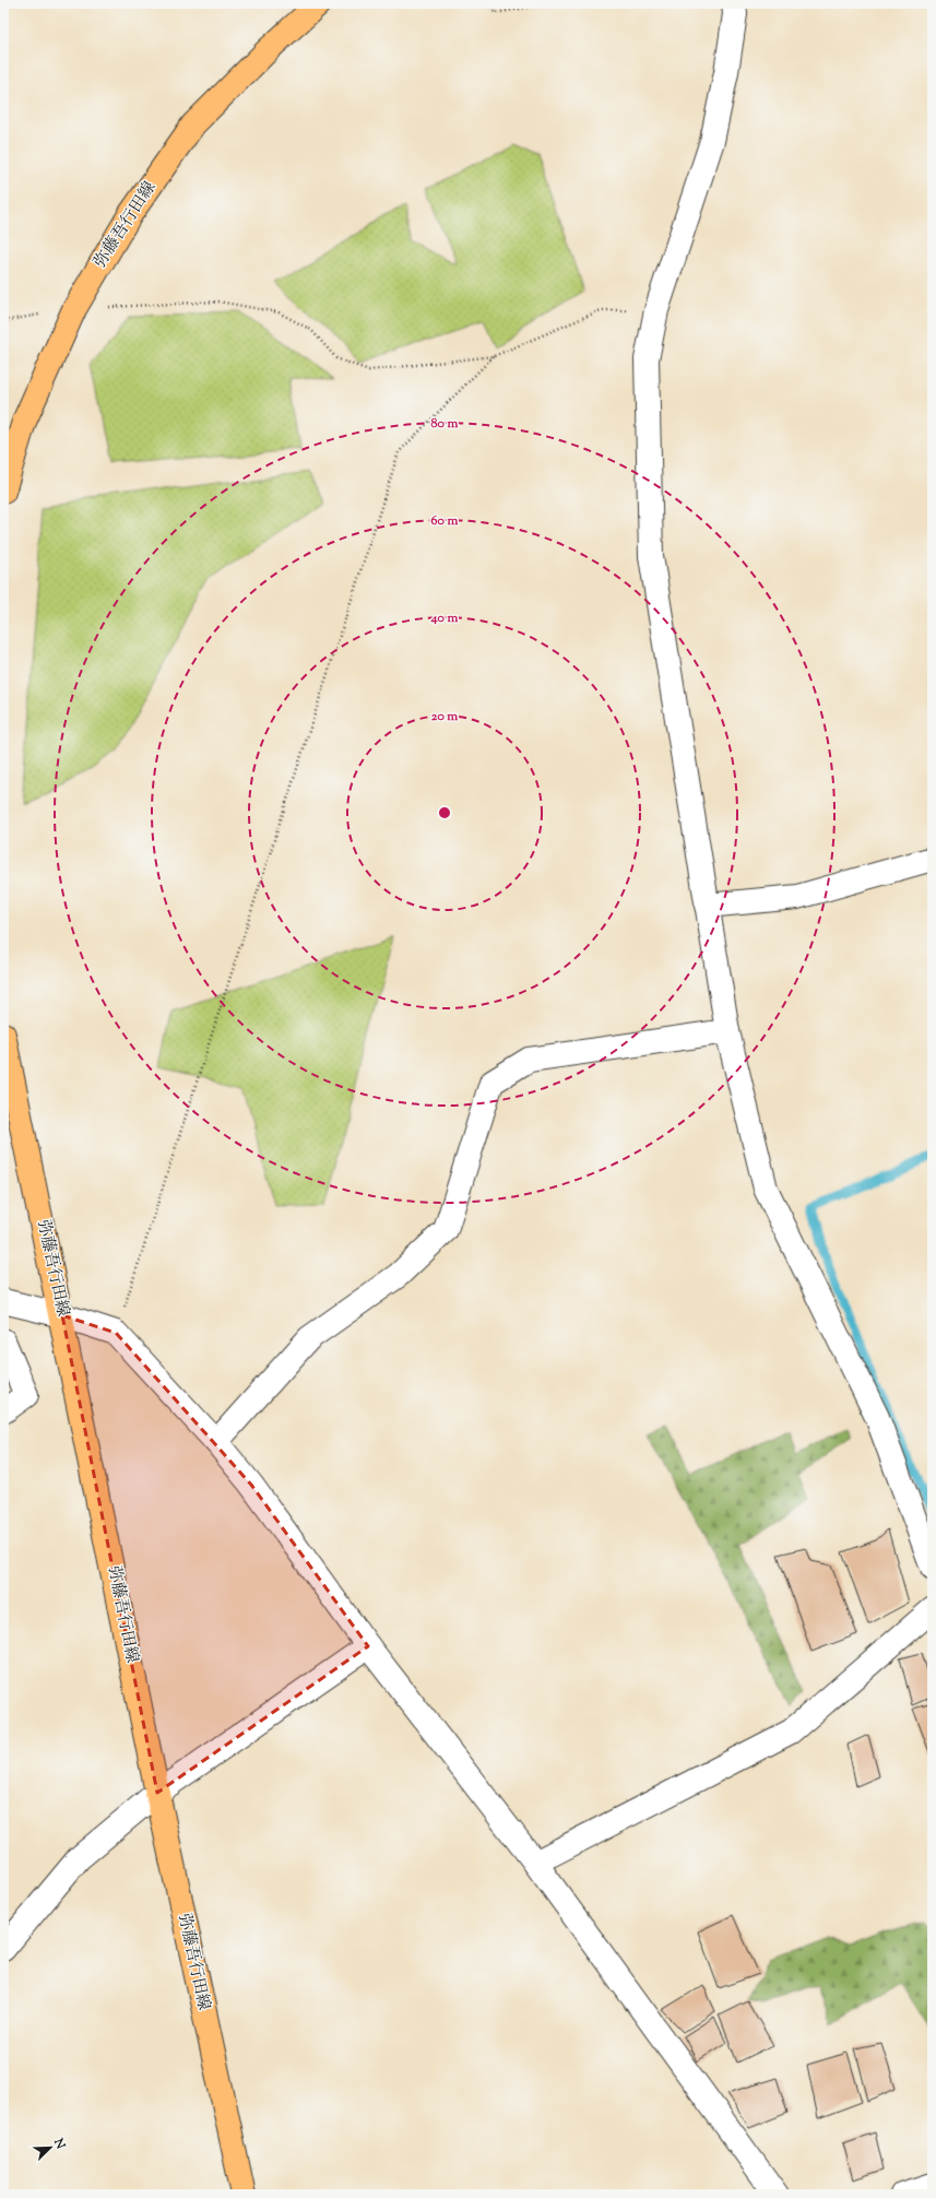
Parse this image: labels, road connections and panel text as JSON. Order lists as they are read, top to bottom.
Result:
{
  "streets": {
    "main road": ["弥藤吾行田線"]
  },
  "north": "top right",
  "rings": [
    "80 m",
    "60 m",
    "40 m",
    "20 m"
  ]
}
